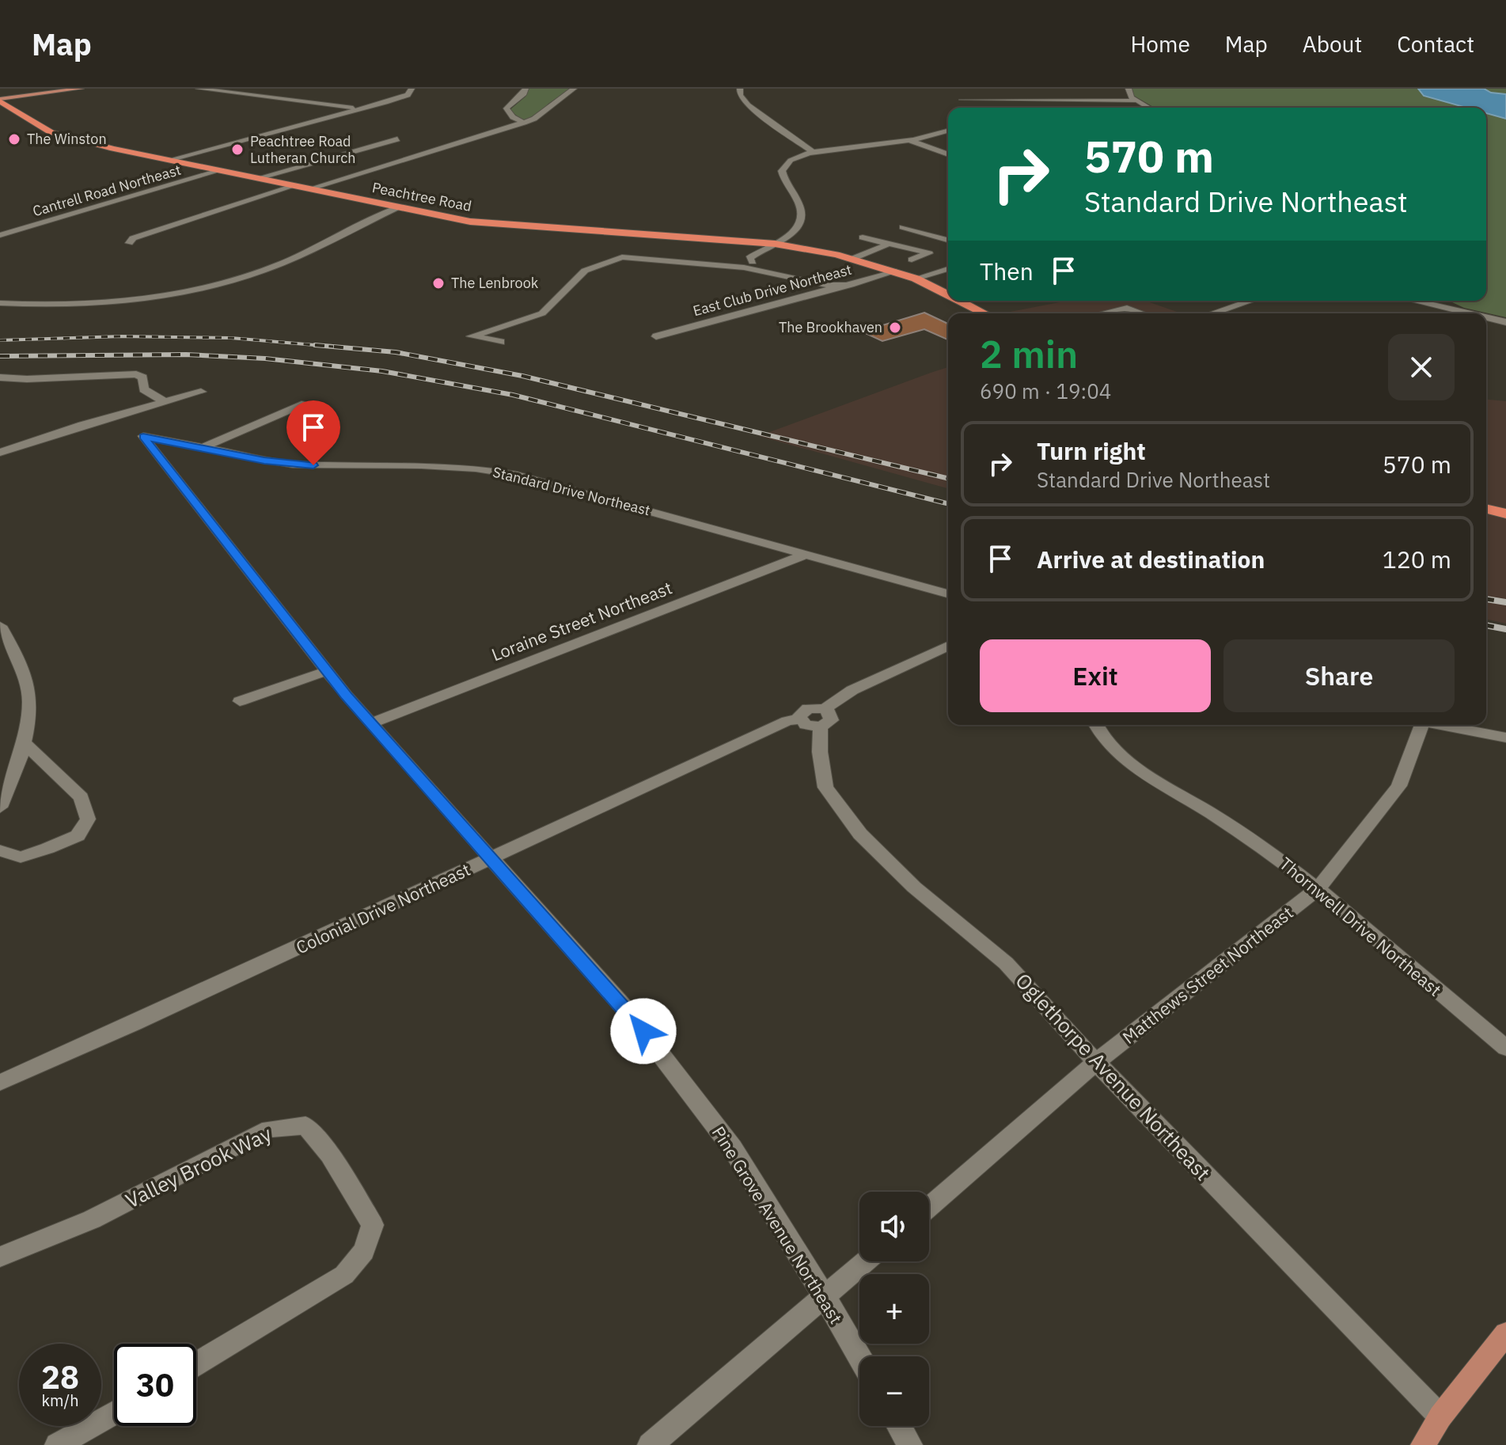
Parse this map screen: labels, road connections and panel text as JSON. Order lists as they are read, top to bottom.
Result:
{
  "streets": {
    "highway": ["Peachtree Road"],
    "street": [
      "Cantrell Road Northeast",
      "East Club Drive Northeast",
      "Standard Drive Northeast",
      "Loraine Street Northeast",
      "Colonial Drive Northeast",
      "Thornwell Drive Northeast",
      "Matthews Street Northeast",
      "Oglethorpe Avenue Northeast",
      "Valley Brook Way",
      "Pine Grove Avenue Northeast"
    ]
  },
  "crossings": [
    ["Cantrell Road Northeast", "Peachtree Road"],
    ["Peachtree Road", "East Club Drive Northeast"],
    ["Standard Drive Northeast", "Loraine Street Northeast"],
    ["Standard Drive Northeast", "Pine Grove Avenue Northeast"],
    ["Loraine Street Northeast", "Pine Grove Avenue Northeast"],
    ["Colonial Drive Northeast", "Oglethorpe Avenue Northeast"],
    ["Colonial Drive Northeast", "Pine Grove Avenue Northeast"],
    ["Thornwell Drive Northeast", "Matthews Street Northeast"],
    ["Matthews Street Northeast", "Oglethorpe Avenue Northeast"]
  ],
  "places": [
    "The Winston",
    "Peachtree Road Lutheran Church",
    "The Lenbrook",
    "The Brookhaven"
  ],
  "page": {
    "header": "Map",
    "nav": [
      "Home",
      "Map",
      "About",
      "Contact"
    ],
    "turn": ["570 m", "Standard Drive Northeast"],
    "then": "Then",
    "heading": ["2 min", "690 m · 19:04"],
    "list": [
      {
        "name": "Turn right",
        "note": "Standard Drive Northeast",
        "value": "570 m"
      },
      {
        "name": "Arrive at destination",
        "value": "120 m"
      }
    ],
    "buttons": ["Exit", "Share"],
    "map_buttons": ["+", "−"],
    "speed": "28 km/h",
    "limit": "30"
  }
}
